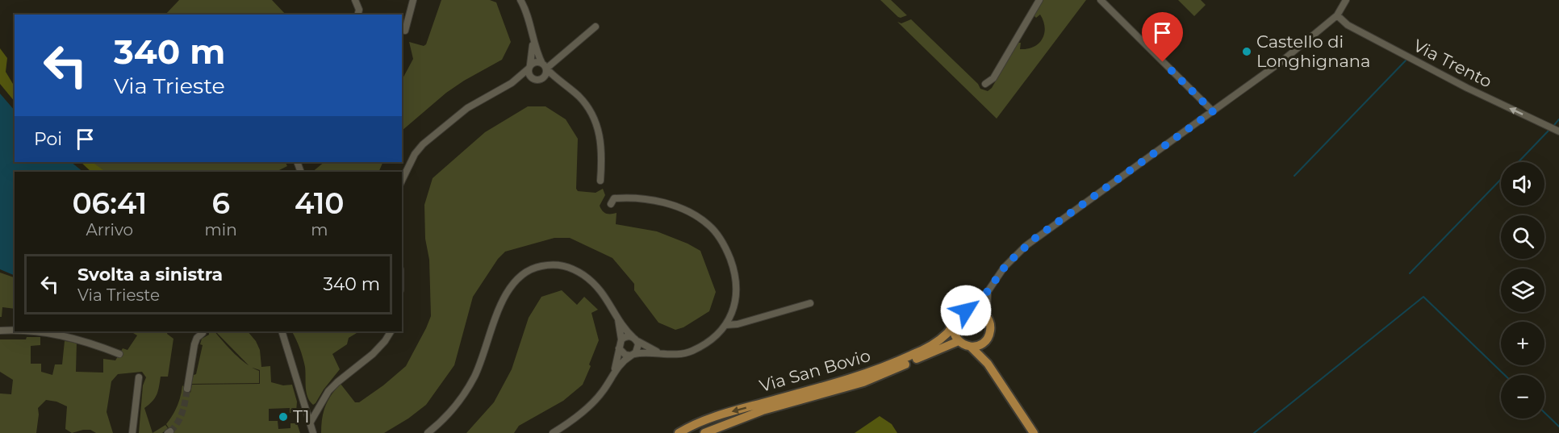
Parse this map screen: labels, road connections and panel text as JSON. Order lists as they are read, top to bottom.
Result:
{
  "streets": {
    "main road": ["Via San Bovio"],
    "street": ["Via Trento"]
  },
  "one_way": ["Via Trento"],
  "places": ["Castello di Longhignana", "T1"],
  "page": {
    "turn": ["340 m", "Via Trieste"],
    "then": "Poi",
    "map_buttons": ["+", "−"],
    "eta": [
      "06:41",
      "Arrivo",
      "6",
      "min",
      "410",
      "m"
    ],
    "list": [
      {
        "name": "Svolta a sinistra",
        "note": "Via Trieste",
        "value": "340 m"
      }
    ]
  }
}
